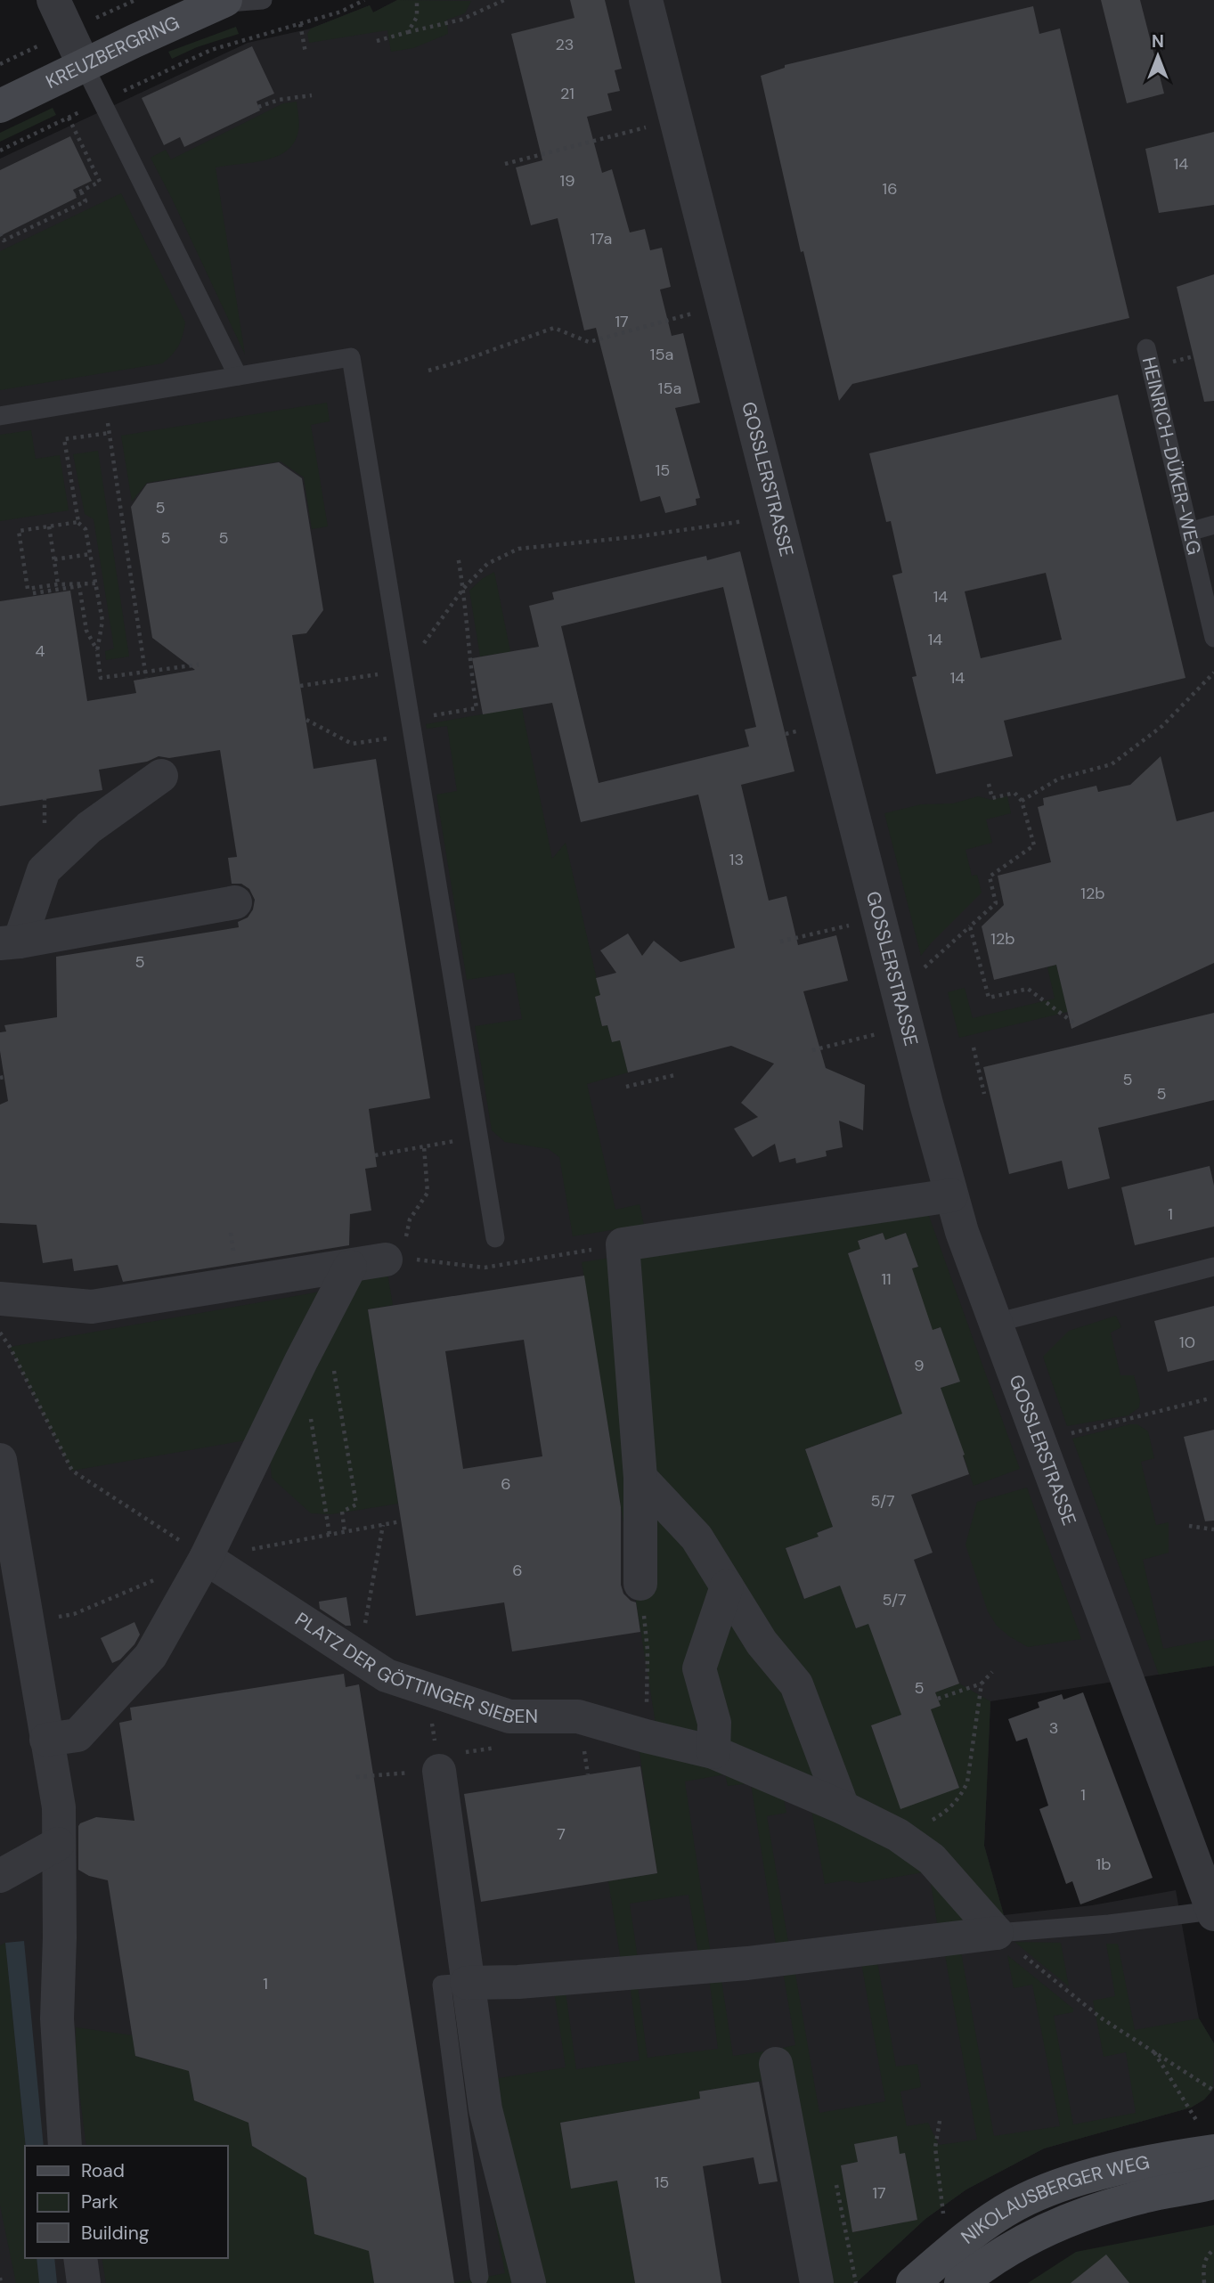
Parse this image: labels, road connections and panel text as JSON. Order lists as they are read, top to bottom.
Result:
{
  "streets": {
    "street": [
      "KREUZBERGRING",
      "GOSSLERSTRASSE",
      "PLATZ DER GÖTTINGER SIEBEN",
      "NIKOLAUSBERGER WEG"
    ],
    "lane": ["HEINRICH-DÜKER-WEG"]
  },
  "house_numbers": [
    "23",
    "21",
    "14",
    "19",
    "16",
    "17a",
    "17",
    "15a",
    "15a",
    "15",
    "5",
    "5",
    "5",
    "14",
    "14",
    "4",
    "14",
    "13",
    "12b",
    "12b",
    "5",
    "5",
    "5",
    "1",
    "11",
    "10",
    "9",
    "6",
    "5/7",
    "6",
    "5/7",
    "5",
    "3",
    "1",
    "7",
    "1b",
    "1",
    "15",
    "17"
  ],
  "legend": ["Road", "Park", "Building"],
  "north": "top"
}
